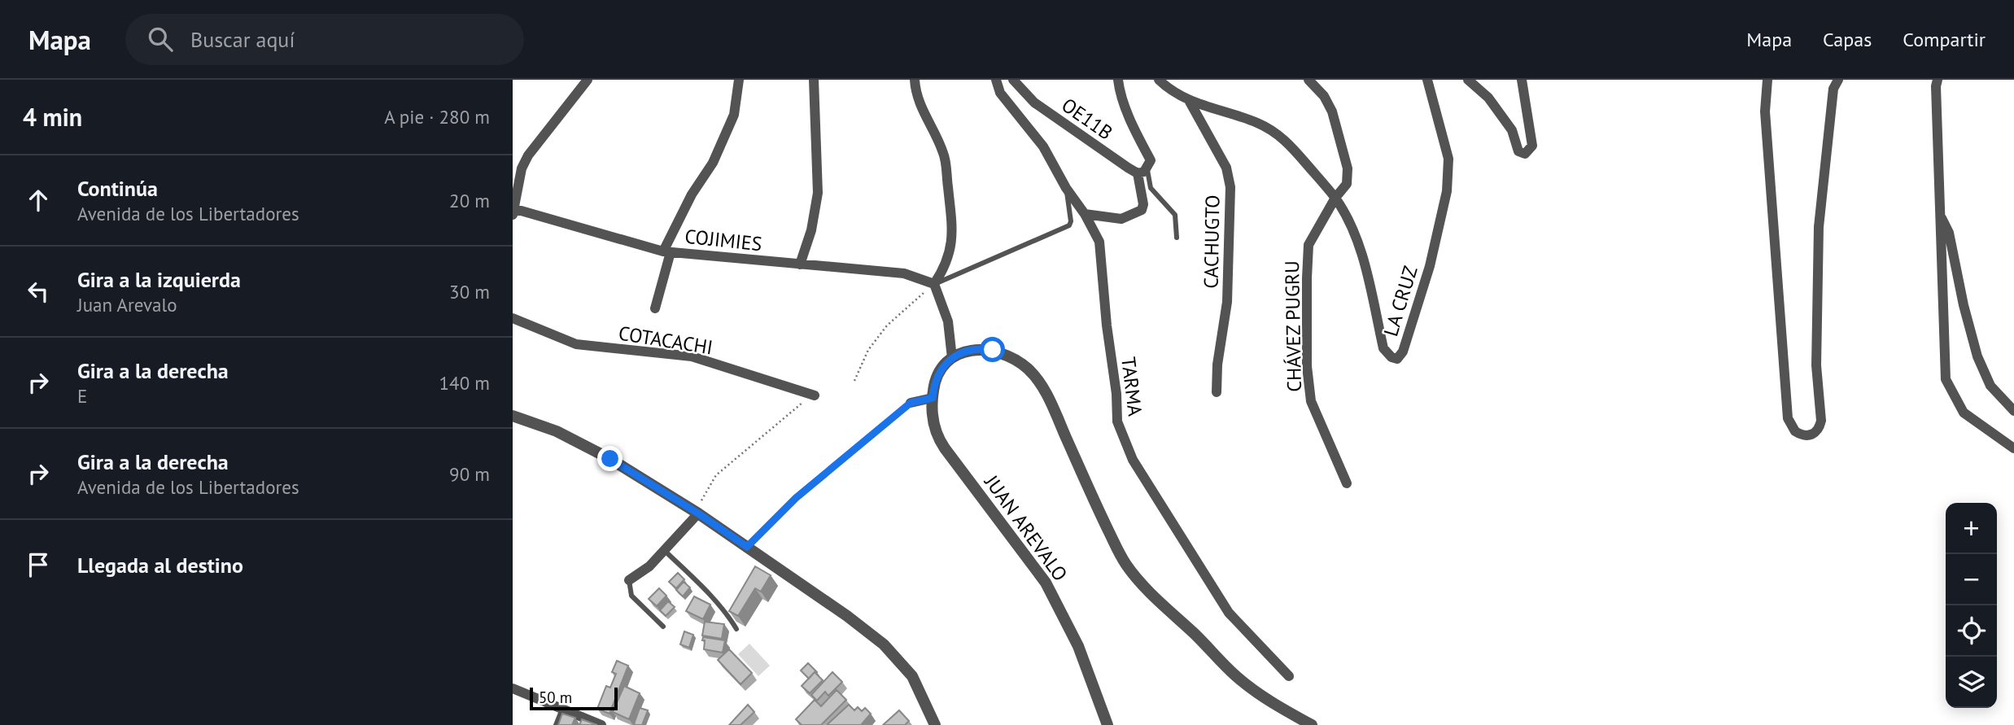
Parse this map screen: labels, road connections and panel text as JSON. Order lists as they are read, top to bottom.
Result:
{
  "streets": {
    "street": [
      "OE11B",
      "COJIMIES",
      "CACHUGTO",
      "LA CRUZ",
      "CHÁVEZ PUGRU",
      "COTACACHI",
      "TARMA",
      "JUAN AREVALO"
    ]
  },
  "crossings": [
    ["LA CRUZ", "CHÁVEZ PUGRU"]
  ],
  "scale_bar": "50 m",
  "page": {
    "header": "Mapa",
    "search": "Buscar aquí",
    "nav": ["Mapa", "Capas", "Compartir"],
    "heading": ["4 min", "A pie · 280 m"],
    "list": [
      ["Continúa", "Avenida de los Libertadores", "20 m"],
      ["Gira a la izquierda", "Juan Arevalo", "30 m"],
      ["Gira a la derecha", "E", "140 m"],
      ["Gira a la derecha", "Avenida de los Libertadores", "90 m"],
      "Llegada al destino"
    ],
    "map_buttons": ["+", "−"],
    "scale": "50 m"
  }
}
